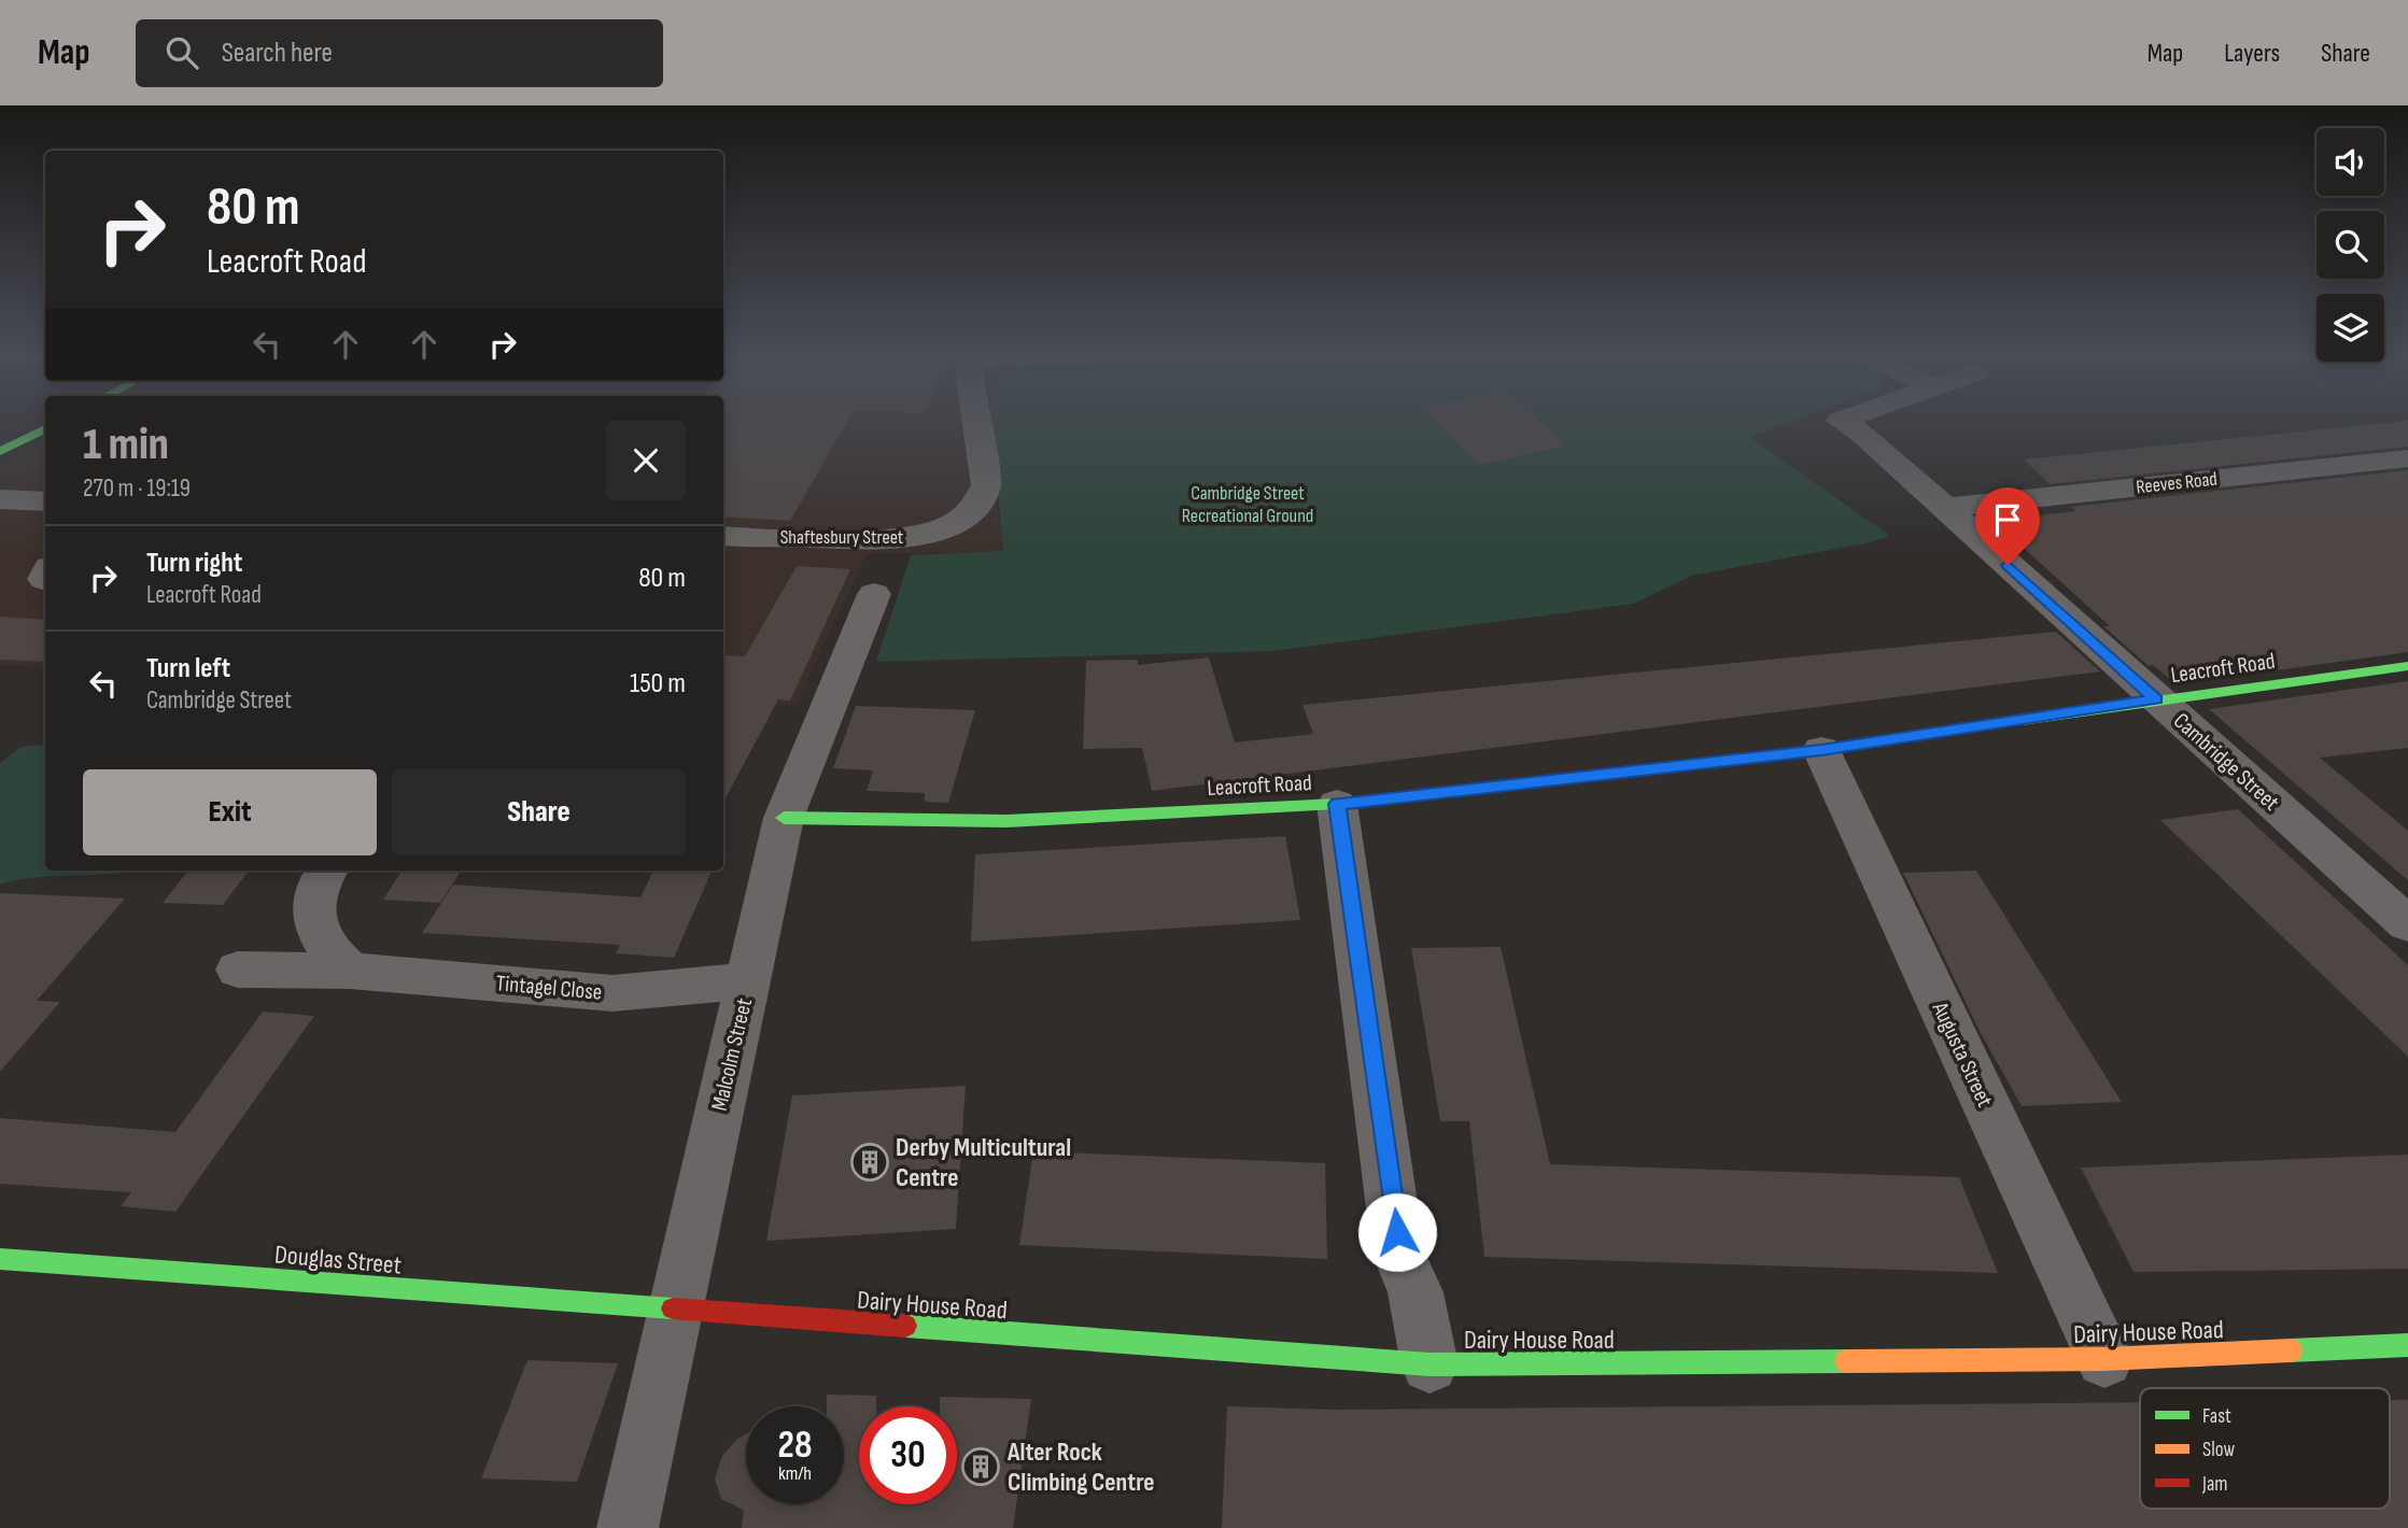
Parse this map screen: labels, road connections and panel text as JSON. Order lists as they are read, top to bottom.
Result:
{
  "streets": {
    "street": [
      "Reeves Road",
      "Shaftesbury Street",
      "Leacroft Road",
      "Cambridge Street",
      "Tintagel Close",
      "Malcolm Street",
      "Augusta Street",
      "Douglas Street",
      "Dairy House Road"
    ]
  },
  "crossings": [
    ["Reeves Road", "Cambridge Street"],
    ["Leacroft Road", "Cambridge Street"],
    ["Leacroft Road", "Malcolm Street"],
    ["Leacroft Road", "Augusta Street"],
    ["Tintagel Close", "Malcolm Street"],
    ["Malcolm Street", "Douglas Street"],
    ["Malcolm Street", "Dairy House Road"],
    ["Augusta Street", "Dairy House Road"],
    ["Douglas Street", "Dairy House Road"]
  ],
  "parks": ["Cambridge Street Recreational Ground"],
  "places": {
    "building": ["Derby Multicultural Centre", "Alter Rock Climbing Centre"]
  },
  "legend": ["Fast", "Slow", "Jam"],
  "page": {
    "header": "Map",
    "search": "Search here",
    "nav": ["Map", "Layers", "Share"],
    "turn": ["80 m", "Leacroft Road"],
    "heading": ["1 min", "270 m · 19:19"],
    "list": [
      {
        "name": "Turn right",
        "note": "Leacroft Road",
        "value": "80 m"
      },
      {
        "name": "Turn left",
        "note": "Cambridge Street",
        "value": "150 m"
      }
    ],
    "buttons": ["Exit", "Share"],
    "speed": "28 km/h",
    "limit": "30"
  }
}
